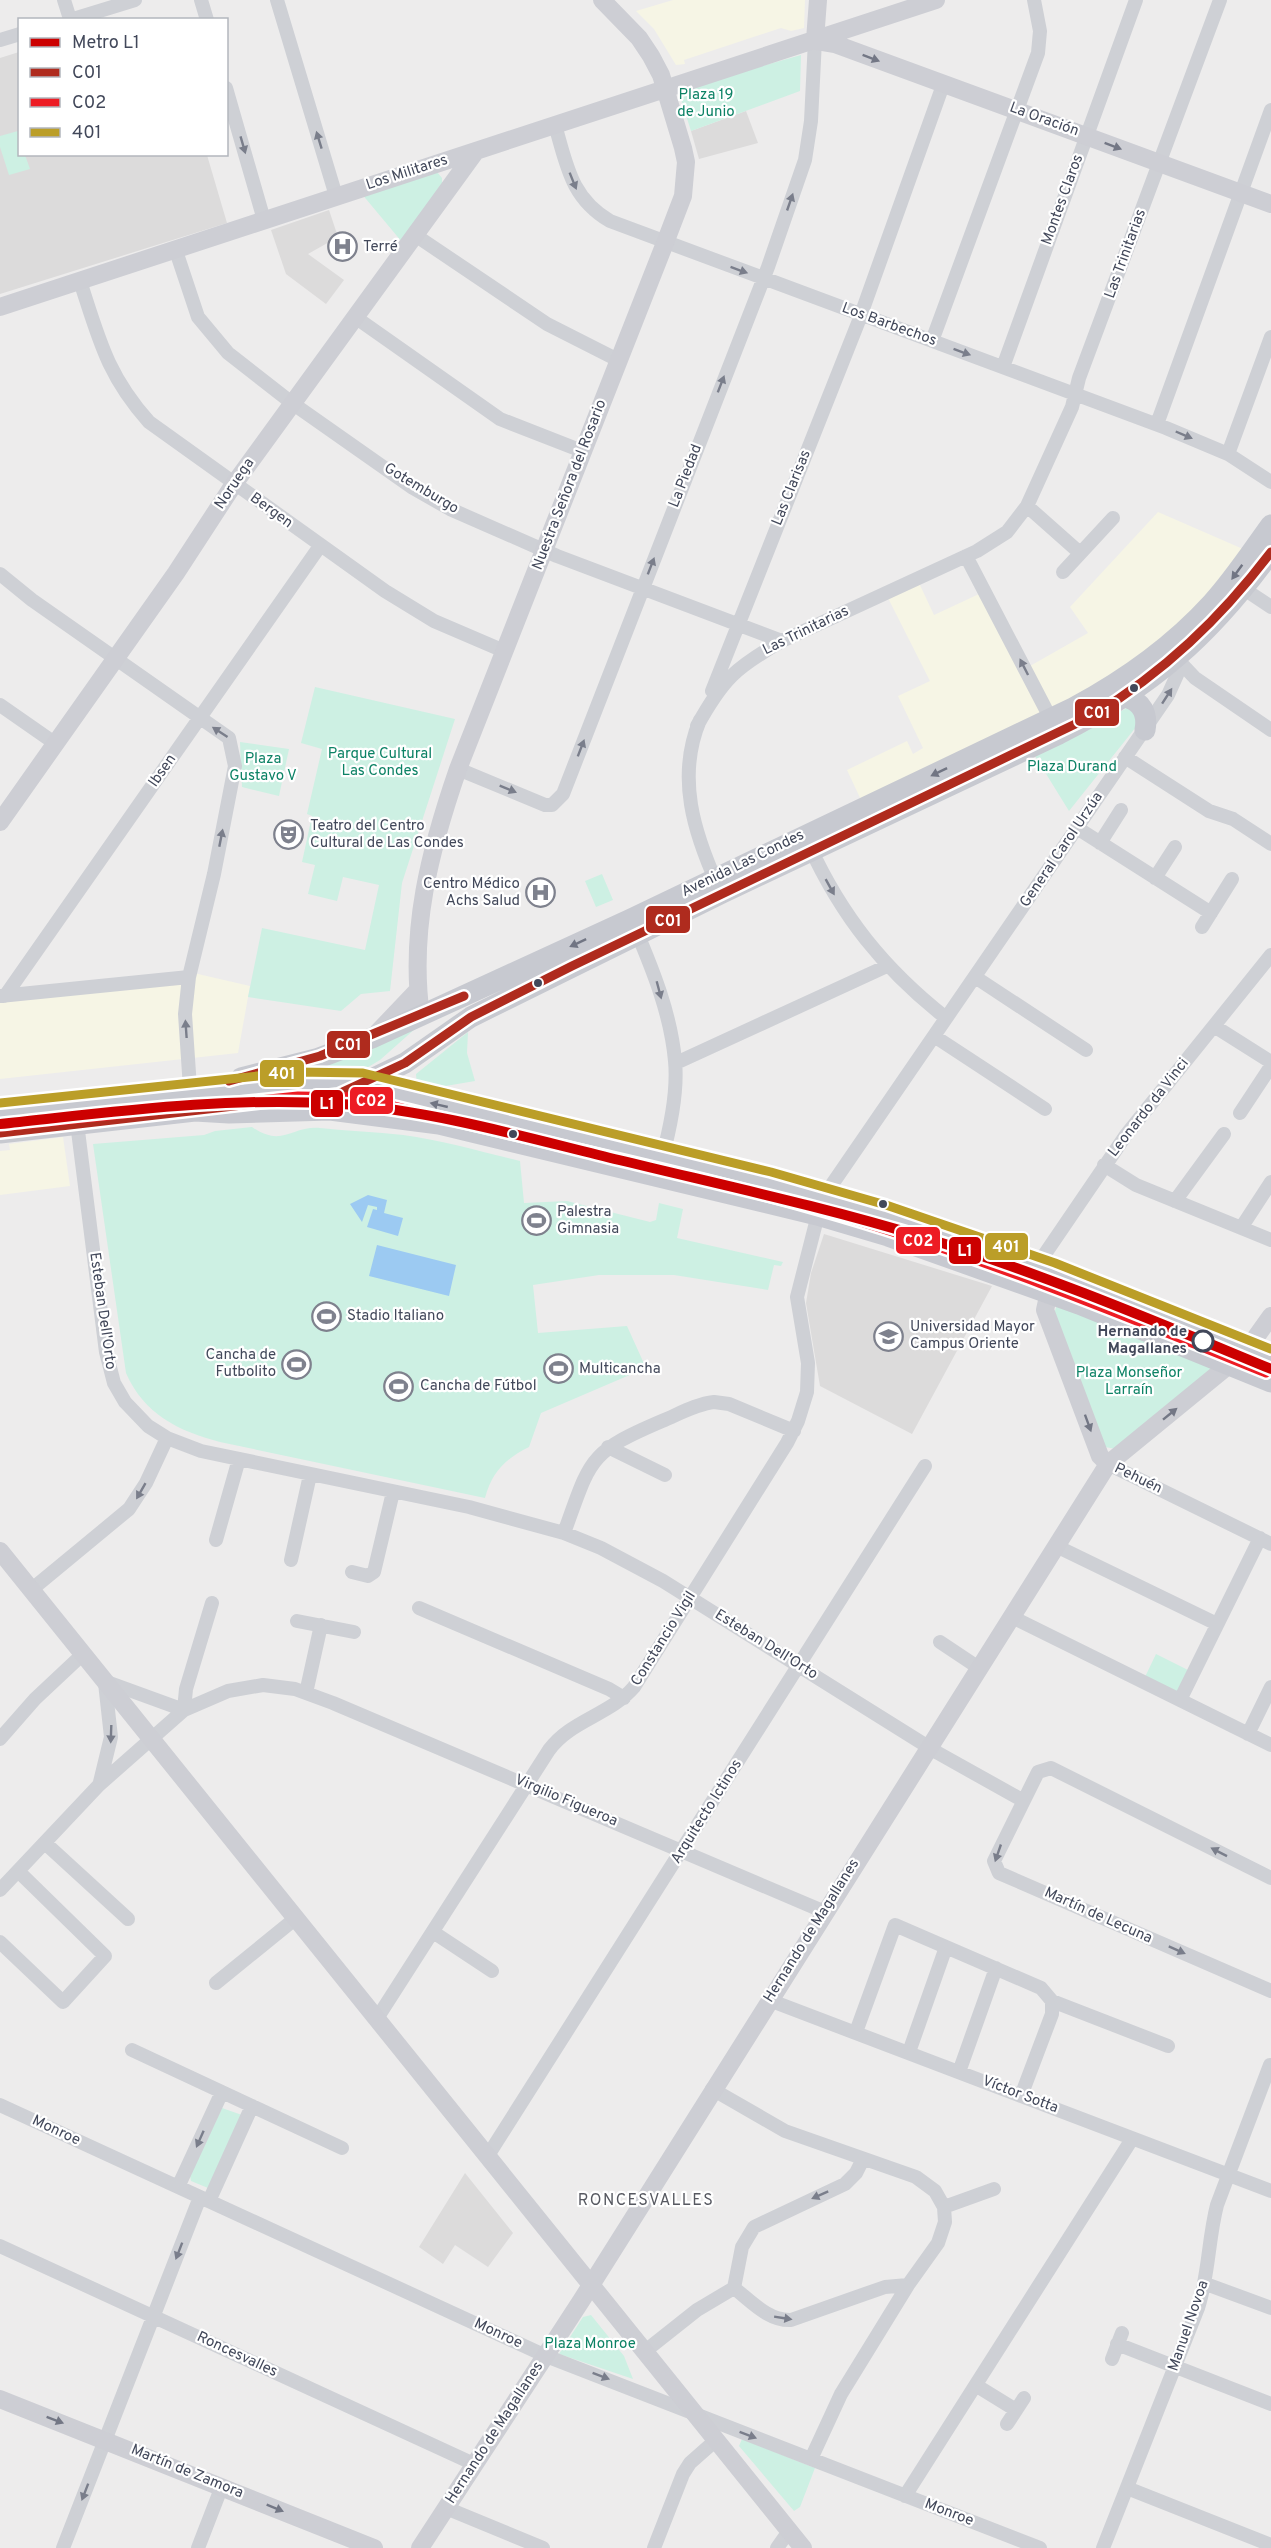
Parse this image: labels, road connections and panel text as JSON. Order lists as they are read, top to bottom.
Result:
{
  "streets": {
    "main road": [
      "La Oración",
      "Los Militares",
      "Noruega",
      "Nuestra Señora del Rosario",
      "Avenida Las Condes",
      "Pehuén",
      "Hernando de Magallanes",
      "Martín de Zamora"
    ],
    "street": [
      "Montes Claros",
      "Las Trinitarias",
      "Los Barbechos",
      "La Piedad",
      "Las Clarisas",
      "Gotemburgo",
      "Bergen",
      "Ibsen",
      "General Carol Urzúa",
      "Leonardo da Vinci",
      "Esteban Dell'Orto",
      "Constancio Vigil",
      "Virgilio Figueroa",
      "Arquitecto Ictinos",
      "Martín de Lecuna",
      "Víctor Sotta",
      "Monroe",
      "Manuel Novoa",
      "Roncesvalles"
    ]
  },
  "crossings": [
    ["La Oración", "Los Militares"],
    ["La Oración", "Montes Claros"],
    ["La Oración", "Las Trinitarias"],
    ["La Oración", "La Piedad"],
    ["La Oración", "Las Clarisas"],
    ["Los Militares", "Los Barbechos"],
    ["Los Militares", "La Piedad"],
    ["Los Militares", "Noruega"],
    ["Los Militares", "Nuestra Señora del Rosario"],
    ["Los Militares", "Gotemburgo"],
    ["Los Militares", "Bergen"],
    ["Montes Claros", "Los Barbechos"],
    ["Las Trinitarias", "Los Barbechos"],
    ["Las Trinitarias", "Las Clarisas"],
    ["Las Trinitarias", "Gotemburgo"],
    ["Los Barbechos", "La Piedad"],
    ["Los Barbechos", "Nuestra Señora del Rosario"],
    ["Los Barbechos", "Las Clarisas"],
    ["La Piedad", "Nuestra Señora del Rosario"],
    ["La Piedad", "Gotemburgo"],
    ["Noruega", "Gotemburgo"],
    ["Noruega", "Bergen"],
    ["Nuestra Señora del Rosario", "Gotemburgo"],
    ["Nuestra Señora del Rosario", "Bergen"],
    ["Nuestra Señora del Rosario", "Avenida Las Condes"],
    ["Las Clarisas", "Gotemburgo"],
    ["Las Clarisas", "Avenida Las Condes"],
    ["Bergen", "Ibsen"],
    ["General Carol Urzúa", "Avenida Las Condes"],
    ["General Carol Urzúa", "Constancio Vigil"],
    ["Esteban Dell'Orto", "Constancio Vigil"],
    ["Esteban Dell'Orto", "Arquitecto Ictinos"],
    ["Esteban Dell'Orto", "Martín de Lecuna"],
    ["Esteban Dell'Orto", "Hernando de Magallanes"],
    ["Pehuén", "Hernando de Magallanes"],
    ["Constancio Vigil", "Virgilio Figueroa"],
    ["Virgilio Figueroa", "Arquitecto Ictinos"],
    ["Virgilio Figueroa", "Hernando de Magallanes"],
    ["Hernando de Magallanes", "Víctor Sotta"],
    ["Hernando de Magallanes", "Monroe"],
    ["Hernando de Magallanes", "Roncesvalles"],
    ["Víctor Sotta", "Manuel Novoa"]
  ],
  "one_way": [
    "La Oración",
    "Los Barbechos",
    "La Piedad",
    "Pehuén",
    "Martín de Zamora"
  ],
  "districts": ["RONCESVALLES"],
  "parks": [
    "Plaza 19 de Junio",
    "Parque Cultural Las Condes",
    "Plaza Gustavo V",
    "Plaza Durand",
    "Plaza Monseñor Larraín",
    "Plaza Monroe"
  ],
  "places": {
    "hospital": ["Terré", "Centro Médico Achs Salud"],
    "theatre": ["Teatro del Centro Cultural de Las Condes"],
    "sports": [
      "Palestra Gimnasia",
      "Stadio Italiano",
      "Cancha de Futbolito",
      "Multicancha",
      "Cancha de Fútbol"
    ],
    "school or university": ["Universidad Mayor Campus Oriente"],
    "other": ["Hernando de Magallanes"]
  },
  "lines": [
    "transit line C01",
    "transit line 401",
    "transit line C02",
    "metro line L1"
  ],
  "legend": [
    "Metro L1",
    "C01",
    "C02",
    "401"
  ]
}
